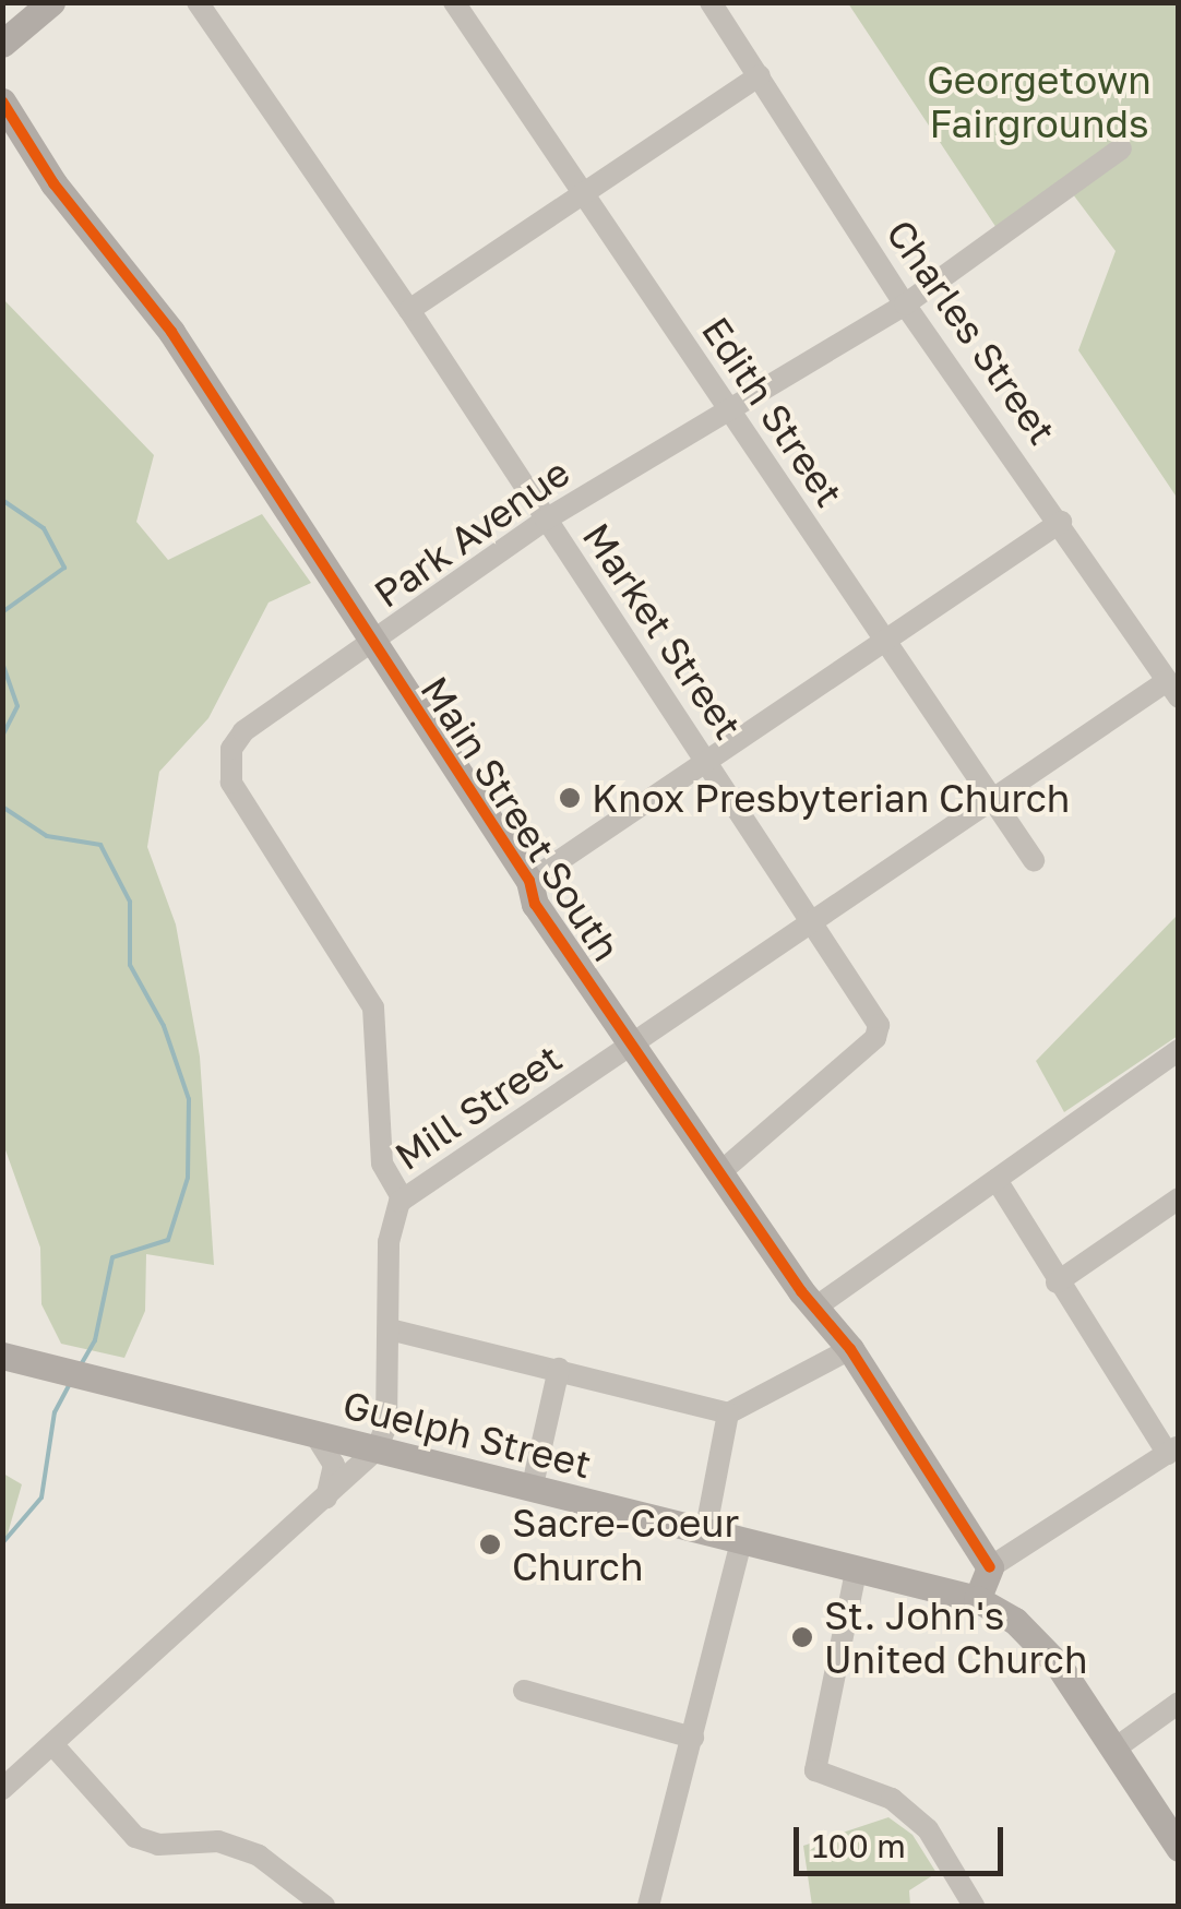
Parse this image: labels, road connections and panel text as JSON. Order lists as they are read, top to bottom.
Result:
{
  "streets": {
    "main road": ["Main Street South", "Guelph Street"],
    "street": [
      "Charles Street",
      "Edith Street",
      "Park Avenue",
      "Market Street",
      "Mill Street"
    ]
  },
  "crossings": [
    ["Charles Street", "Park Avenue"],
    ["Charles Street", "Mill Street"],
    ["Edith Street", "Park Avenue"],
    ["Edith Street", "Mill Street"],
    ["Park Avenue", "Market Street"],
    ["Park Avenue", "Main Street South"],
    ["Park Avenue", "Mill Street"],
    ["Market Street", "Main Street South"],
    ["Market Street", "Mill Street"],
    ["Main Street South", "Mill Street"],
    ["Mill Street", "Guelph Street"]
  ],
  "parks": ["Georgetown Fairgrounds"],
  "places": ["Knox Presbyterian Church", "Sacre-Coeur Church", "St. John's United Church"],
  "scale_bar": "100 m"
}
